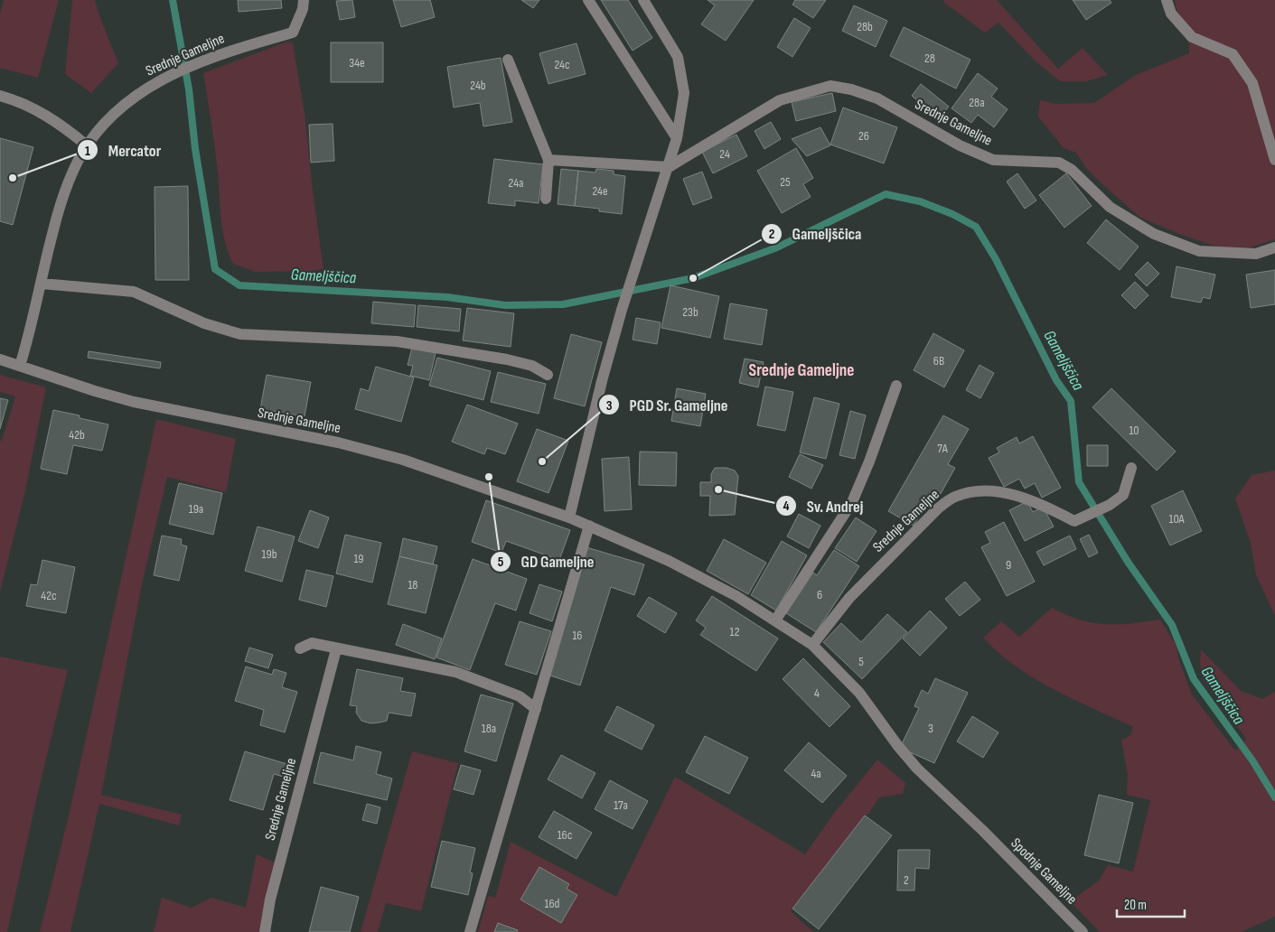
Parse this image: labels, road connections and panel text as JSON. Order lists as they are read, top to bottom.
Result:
{
  "streets": {
    "street": ["Srednje Gameljne", "Spodnje Gameljne"]
  },
  "crossings": [
    ["Srednje Gameljne", "Spodnje Gameljne"]
  ],
  "districts": ["Srednje Gameljne"],
  "water": ["Gameljščica"],
  "places": [
    "Mercator",
    "Gameljščica",
    "PGD Sr. Gameljne",
    "GD Gameljne",
    "Sv. Andrej"
  ],
  "house_numbers": [
    "28b",
    "28",
    "34e",
    "24c",
    "24b",
    "28a",
    "26",
    "24",
    "25",
    "24a",
    "24e",
    "23b",
    "6B",
    "10",
    "42b",
    "7A",
    "19a",
    "10A",
    "19b",
    "19",
    "9",
    "18",
    "6",
    "42c",
    "12",
    "16",
    "5",
    "4",
    "18a",
    "3",
    "4a",
    "17a",
    "16c",
    "2",
    "16d"
  ],
  "scale_bar": "20 m"
}
